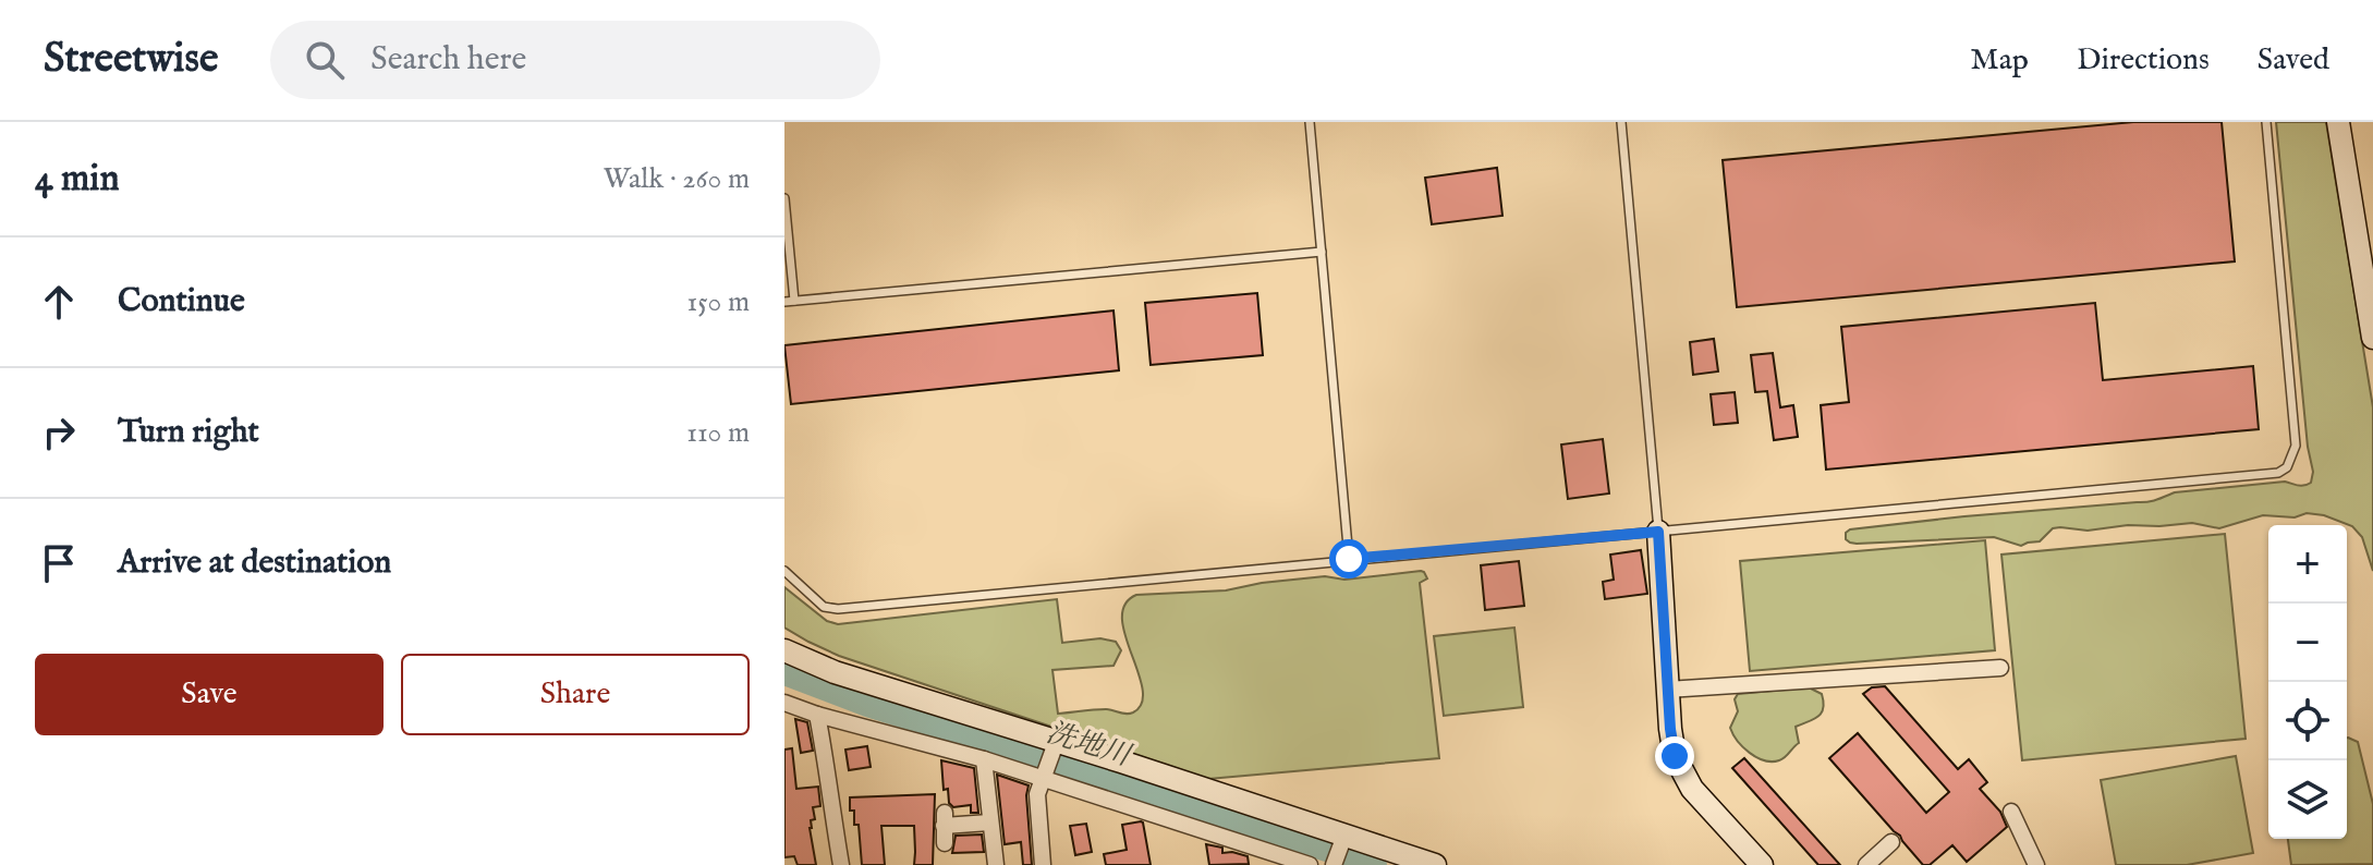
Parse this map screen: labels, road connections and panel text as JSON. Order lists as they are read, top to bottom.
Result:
{
  "water": ["洗地川"],
  "page": {
    "header": "Streetwise",
    "search": "Search here",
    "nav": ["Map", "Directions", "Saved"],
    "heading": ["4 min", "Walk · 260 m"],
    "list": [
      ["Continue", "150 m"],
      ["Turn right", "110 m"],
      "Arrive at destination"
    ],
    "map_buttons": ["+", "−"],
    "buttons": ["Save", "Share"]
  }
}
